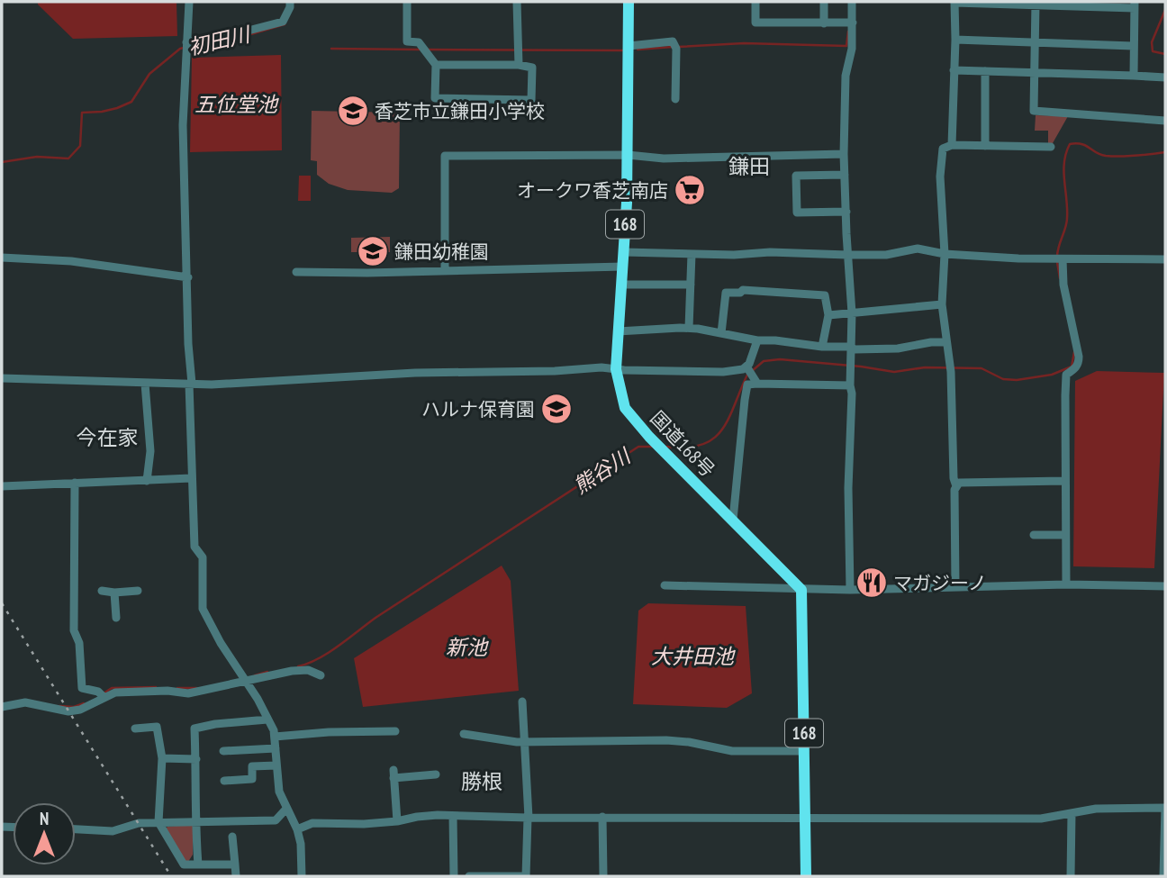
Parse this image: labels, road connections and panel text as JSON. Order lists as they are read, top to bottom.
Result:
{
  "streets": {
    "highway": ["168", "国道168号"]
  },
  "crossings": [
    ["168", "国道168号"]
  ],
  "districts": ["鎌田", "今在家", "勝根"],
  "water": [
    "初田川",
    "五位堂池",
    "熊谷川",
    "新池",
    "大井田池"
  ],
  "places": {
    "school or university": ["香芝市立鎌田小学校", "鎌田幼稚園", "ハルナ保育園"],
    "supermarket": ["オークワ香芝南店"],
    "restaurant": ["マガジーノ"]
  },
  "north": "top"
}
